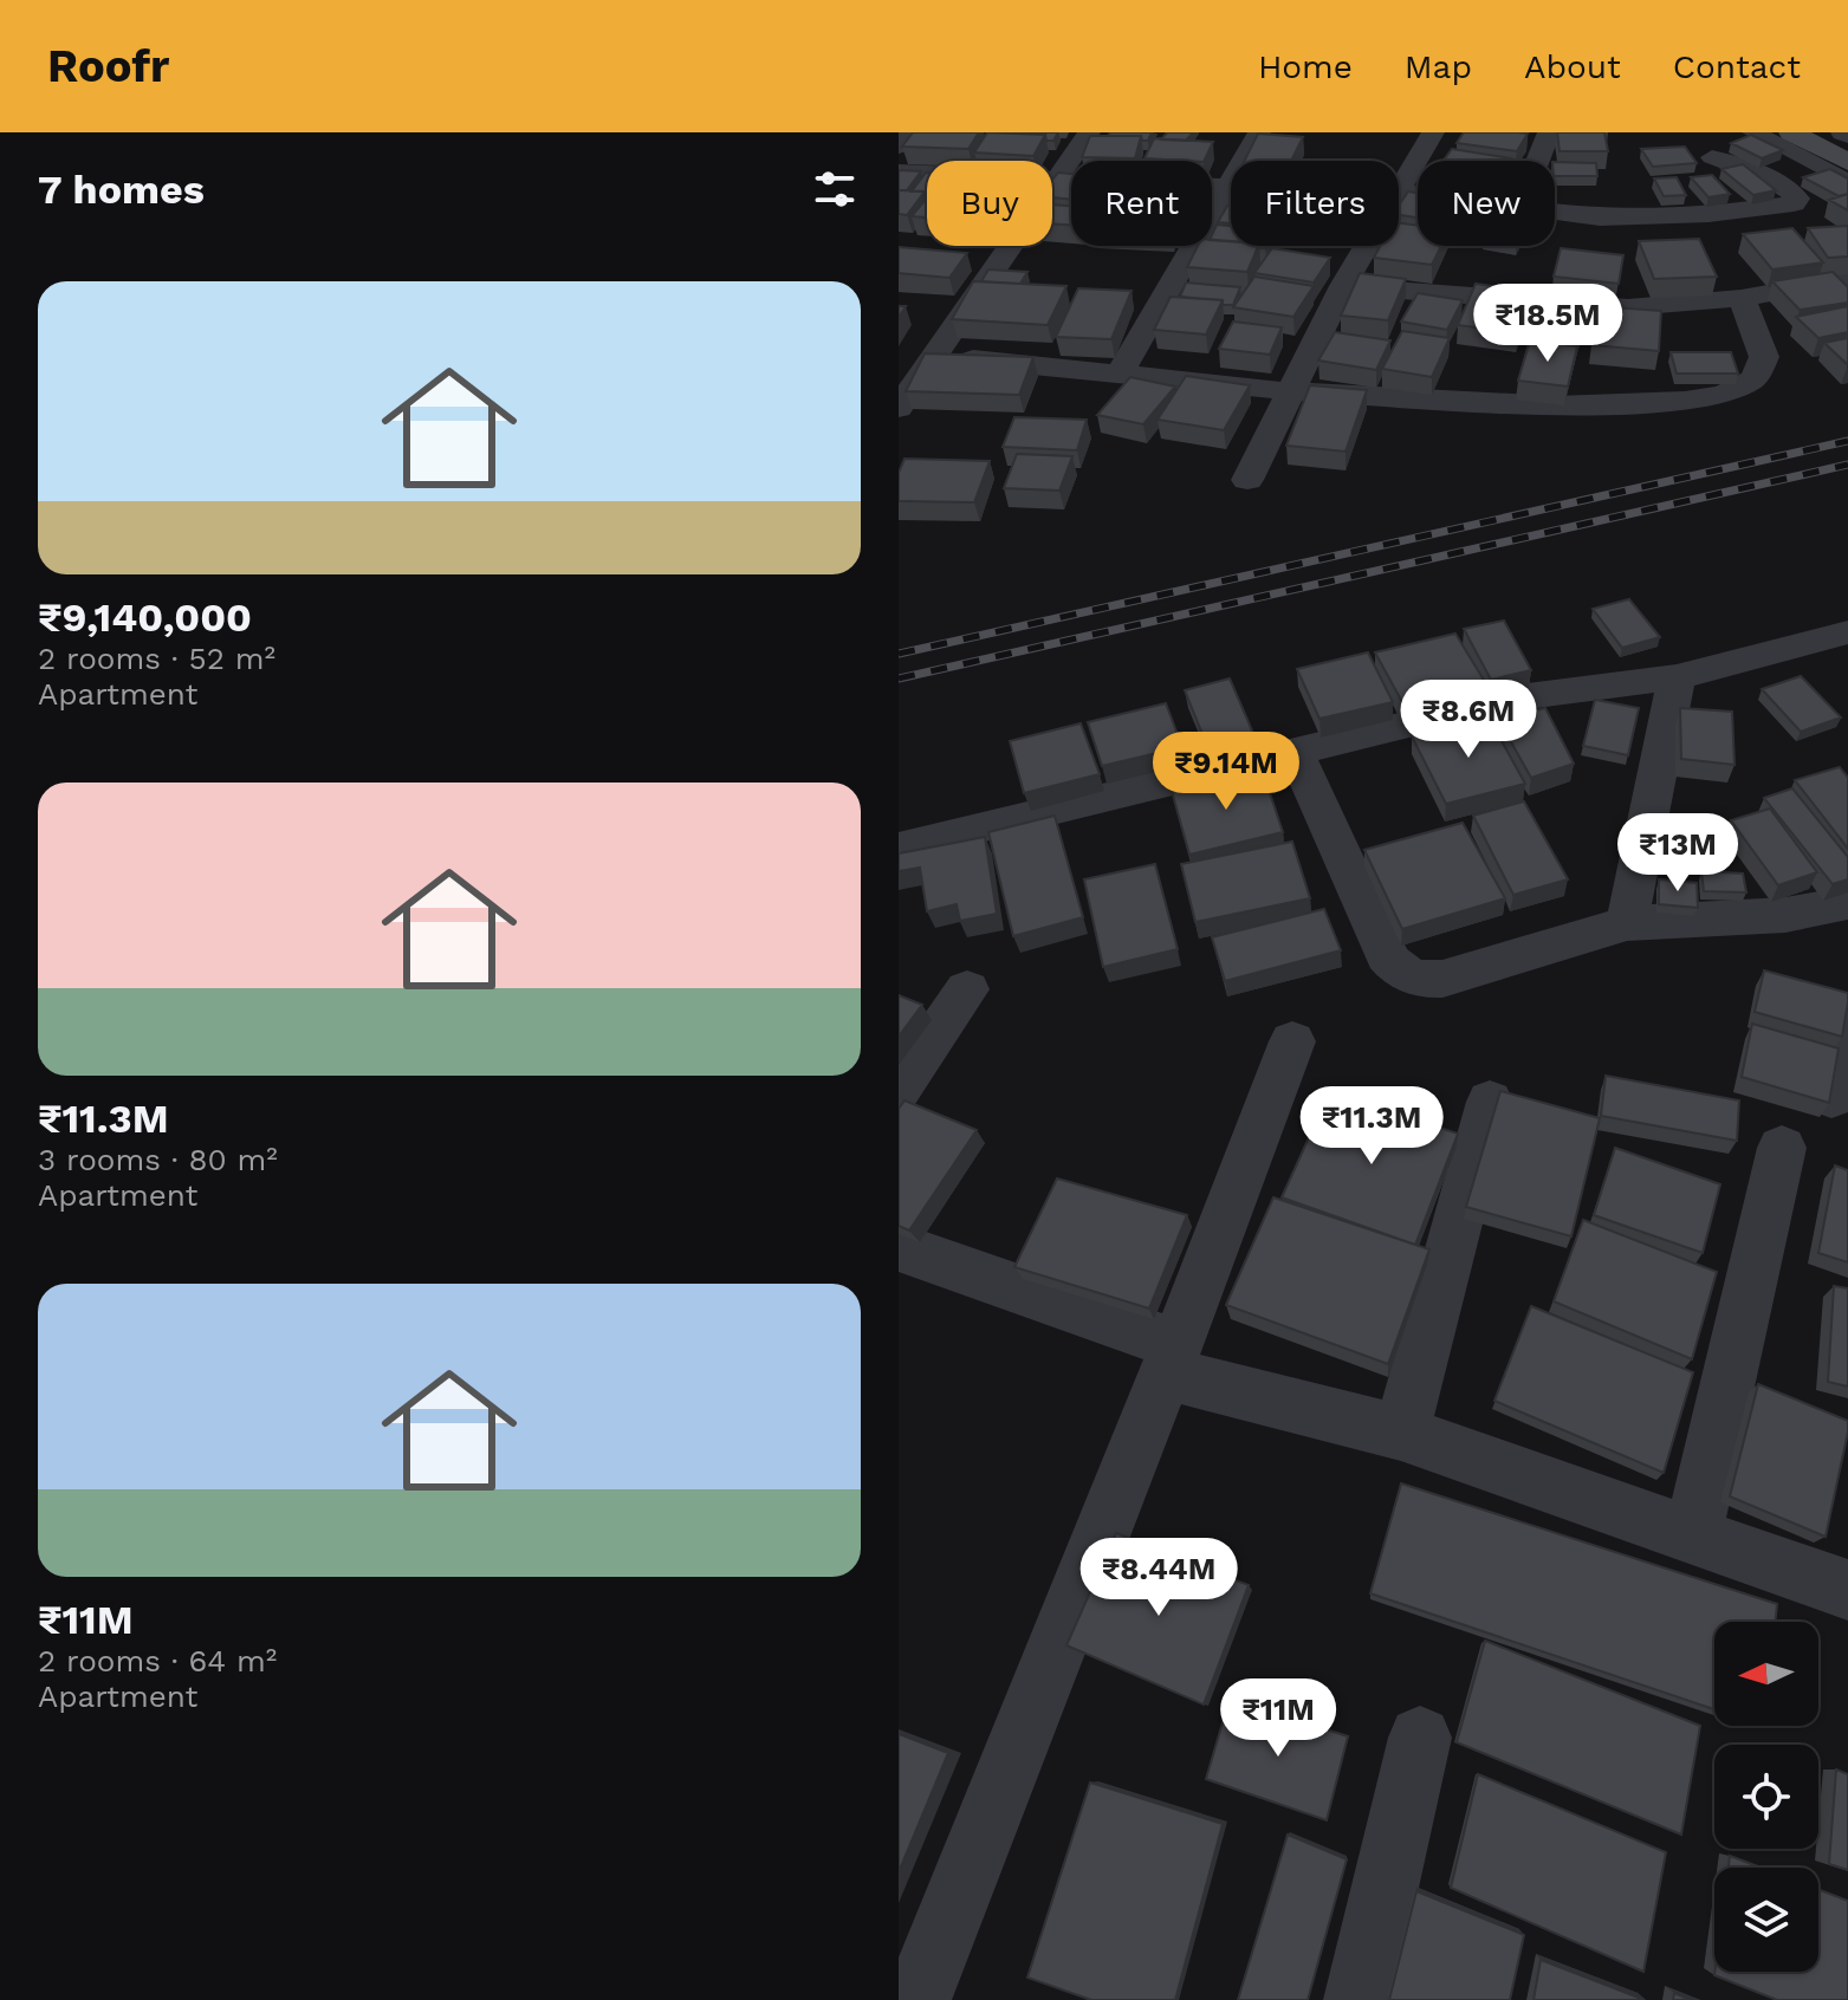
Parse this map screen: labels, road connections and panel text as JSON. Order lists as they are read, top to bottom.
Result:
{
  "north": "left",
  "page": {
    "header": "Roofr",
    "nav": [
      "Home",
      "Map",
      "About",
      "Contact"
    ],
    "heading": "7 homes",
    "chip": [
      "Buy",
      "Rent",
      "Filters",
      "New"
    ],
    "list": [
      {
        "name": "₹9,140,000",
        "note": "2 rooms · 52 m² · Apartment"
      },
      {
        "name": "₹11.3M",
        "note": "3 rooms · 80 m² · Apartment"
      },
      {
        "name": "₹11M",
        "note": "2 rooms · 64 m² · Apartment"
      }
    ],
    "price": [
      "₹18.5M",
      "₹8.6M",
      "₹9.14M",
      "₹13M",
      "₹11.3M",
      "₹8.44M",
      "₹11M"
    ]
  }
}
